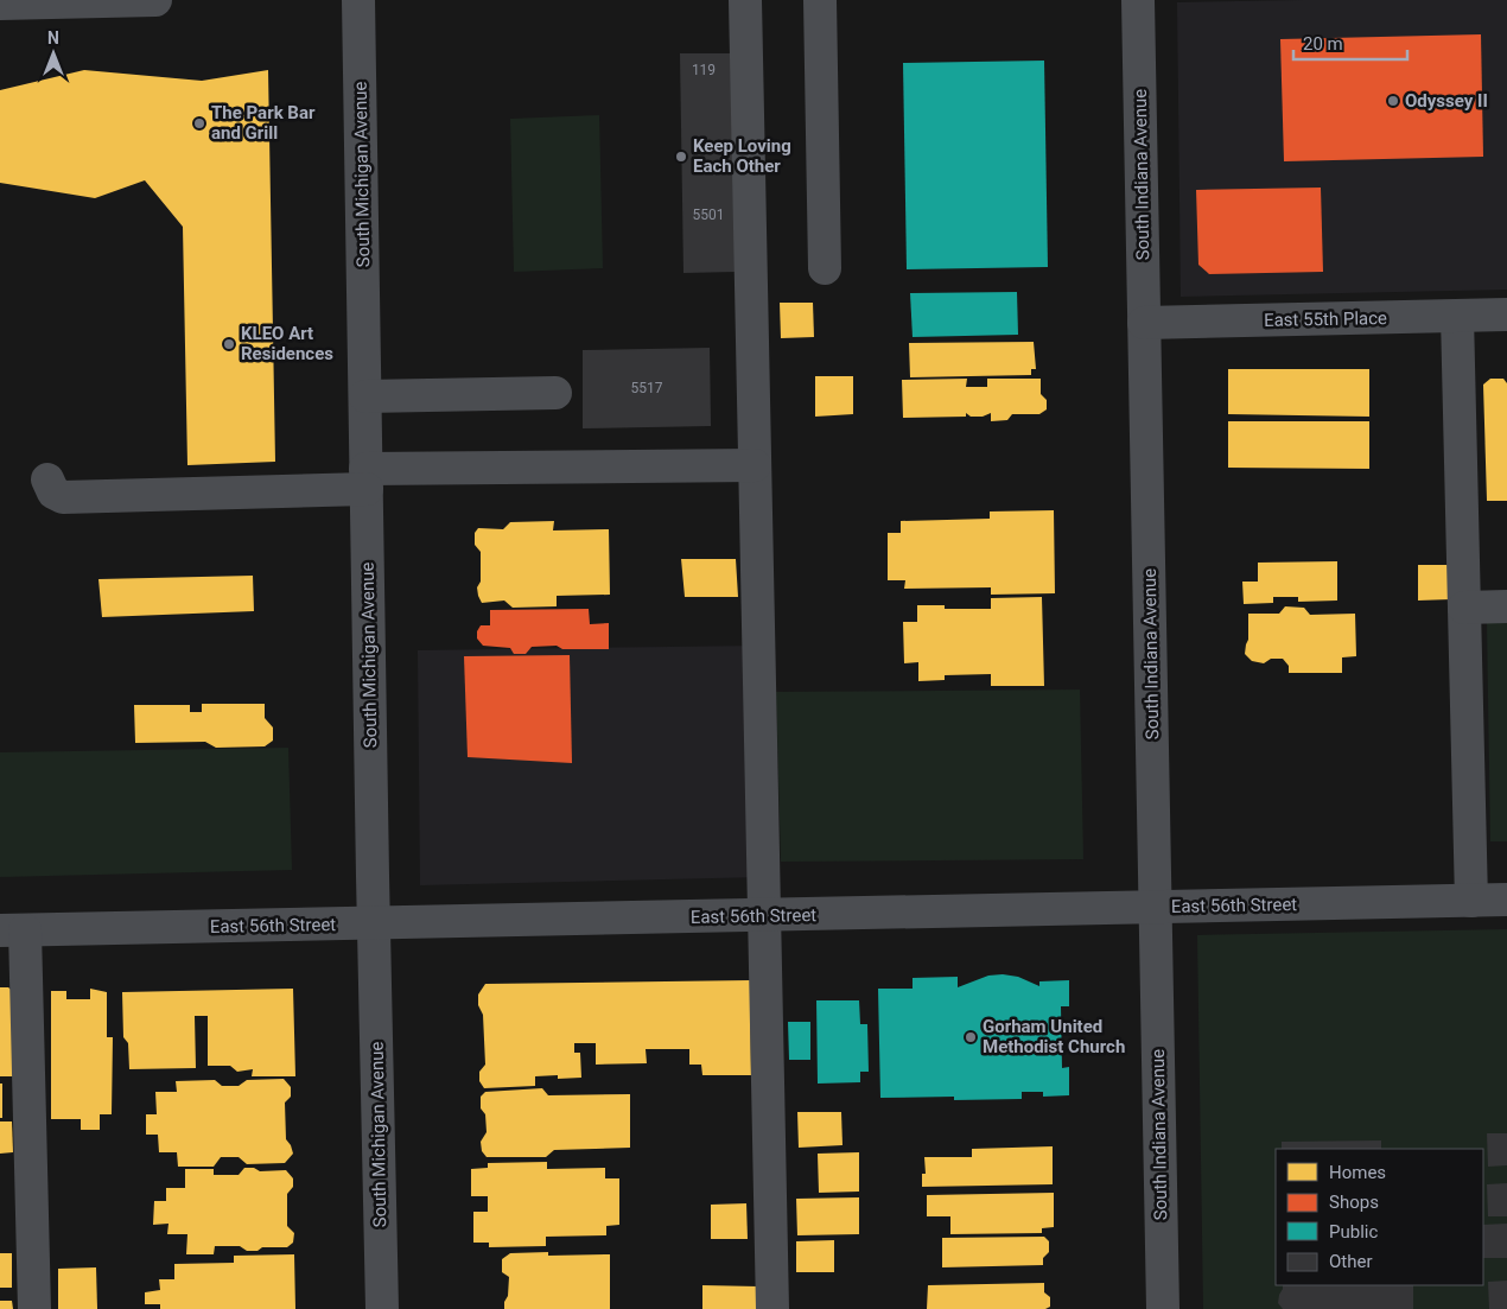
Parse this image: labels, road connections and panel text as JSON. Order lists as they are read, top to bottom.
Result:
{
  "streets": {
    "street": [
      "South Michigan Avenue",
      "South Indiana Avenue",
      "East 55th Place",
      "East 56th Street"
    ]
  },
  "crossings": [
    ["South Michigan Avenue", "East 56th Street"],
    ["South Indiana Avenue", "East 55th Place"],
    ["South Indiana Avenue", "East 56th Street"]
  ],
  "places": [
    "Odyssey II",
    "The Park Bar and Grill",
    "Keep Loving Each Other",
    "KLEO Art Residences",
    "Gorham United Methodist Church"
  ],
  "house_numbers": ["119", "5501", "5517"],
  "legend": [
    "Homes",
    "Shops",
    "Public",
    "Other"
  ],
  "scale_bar": "20 m",
  "north": "top"
}
